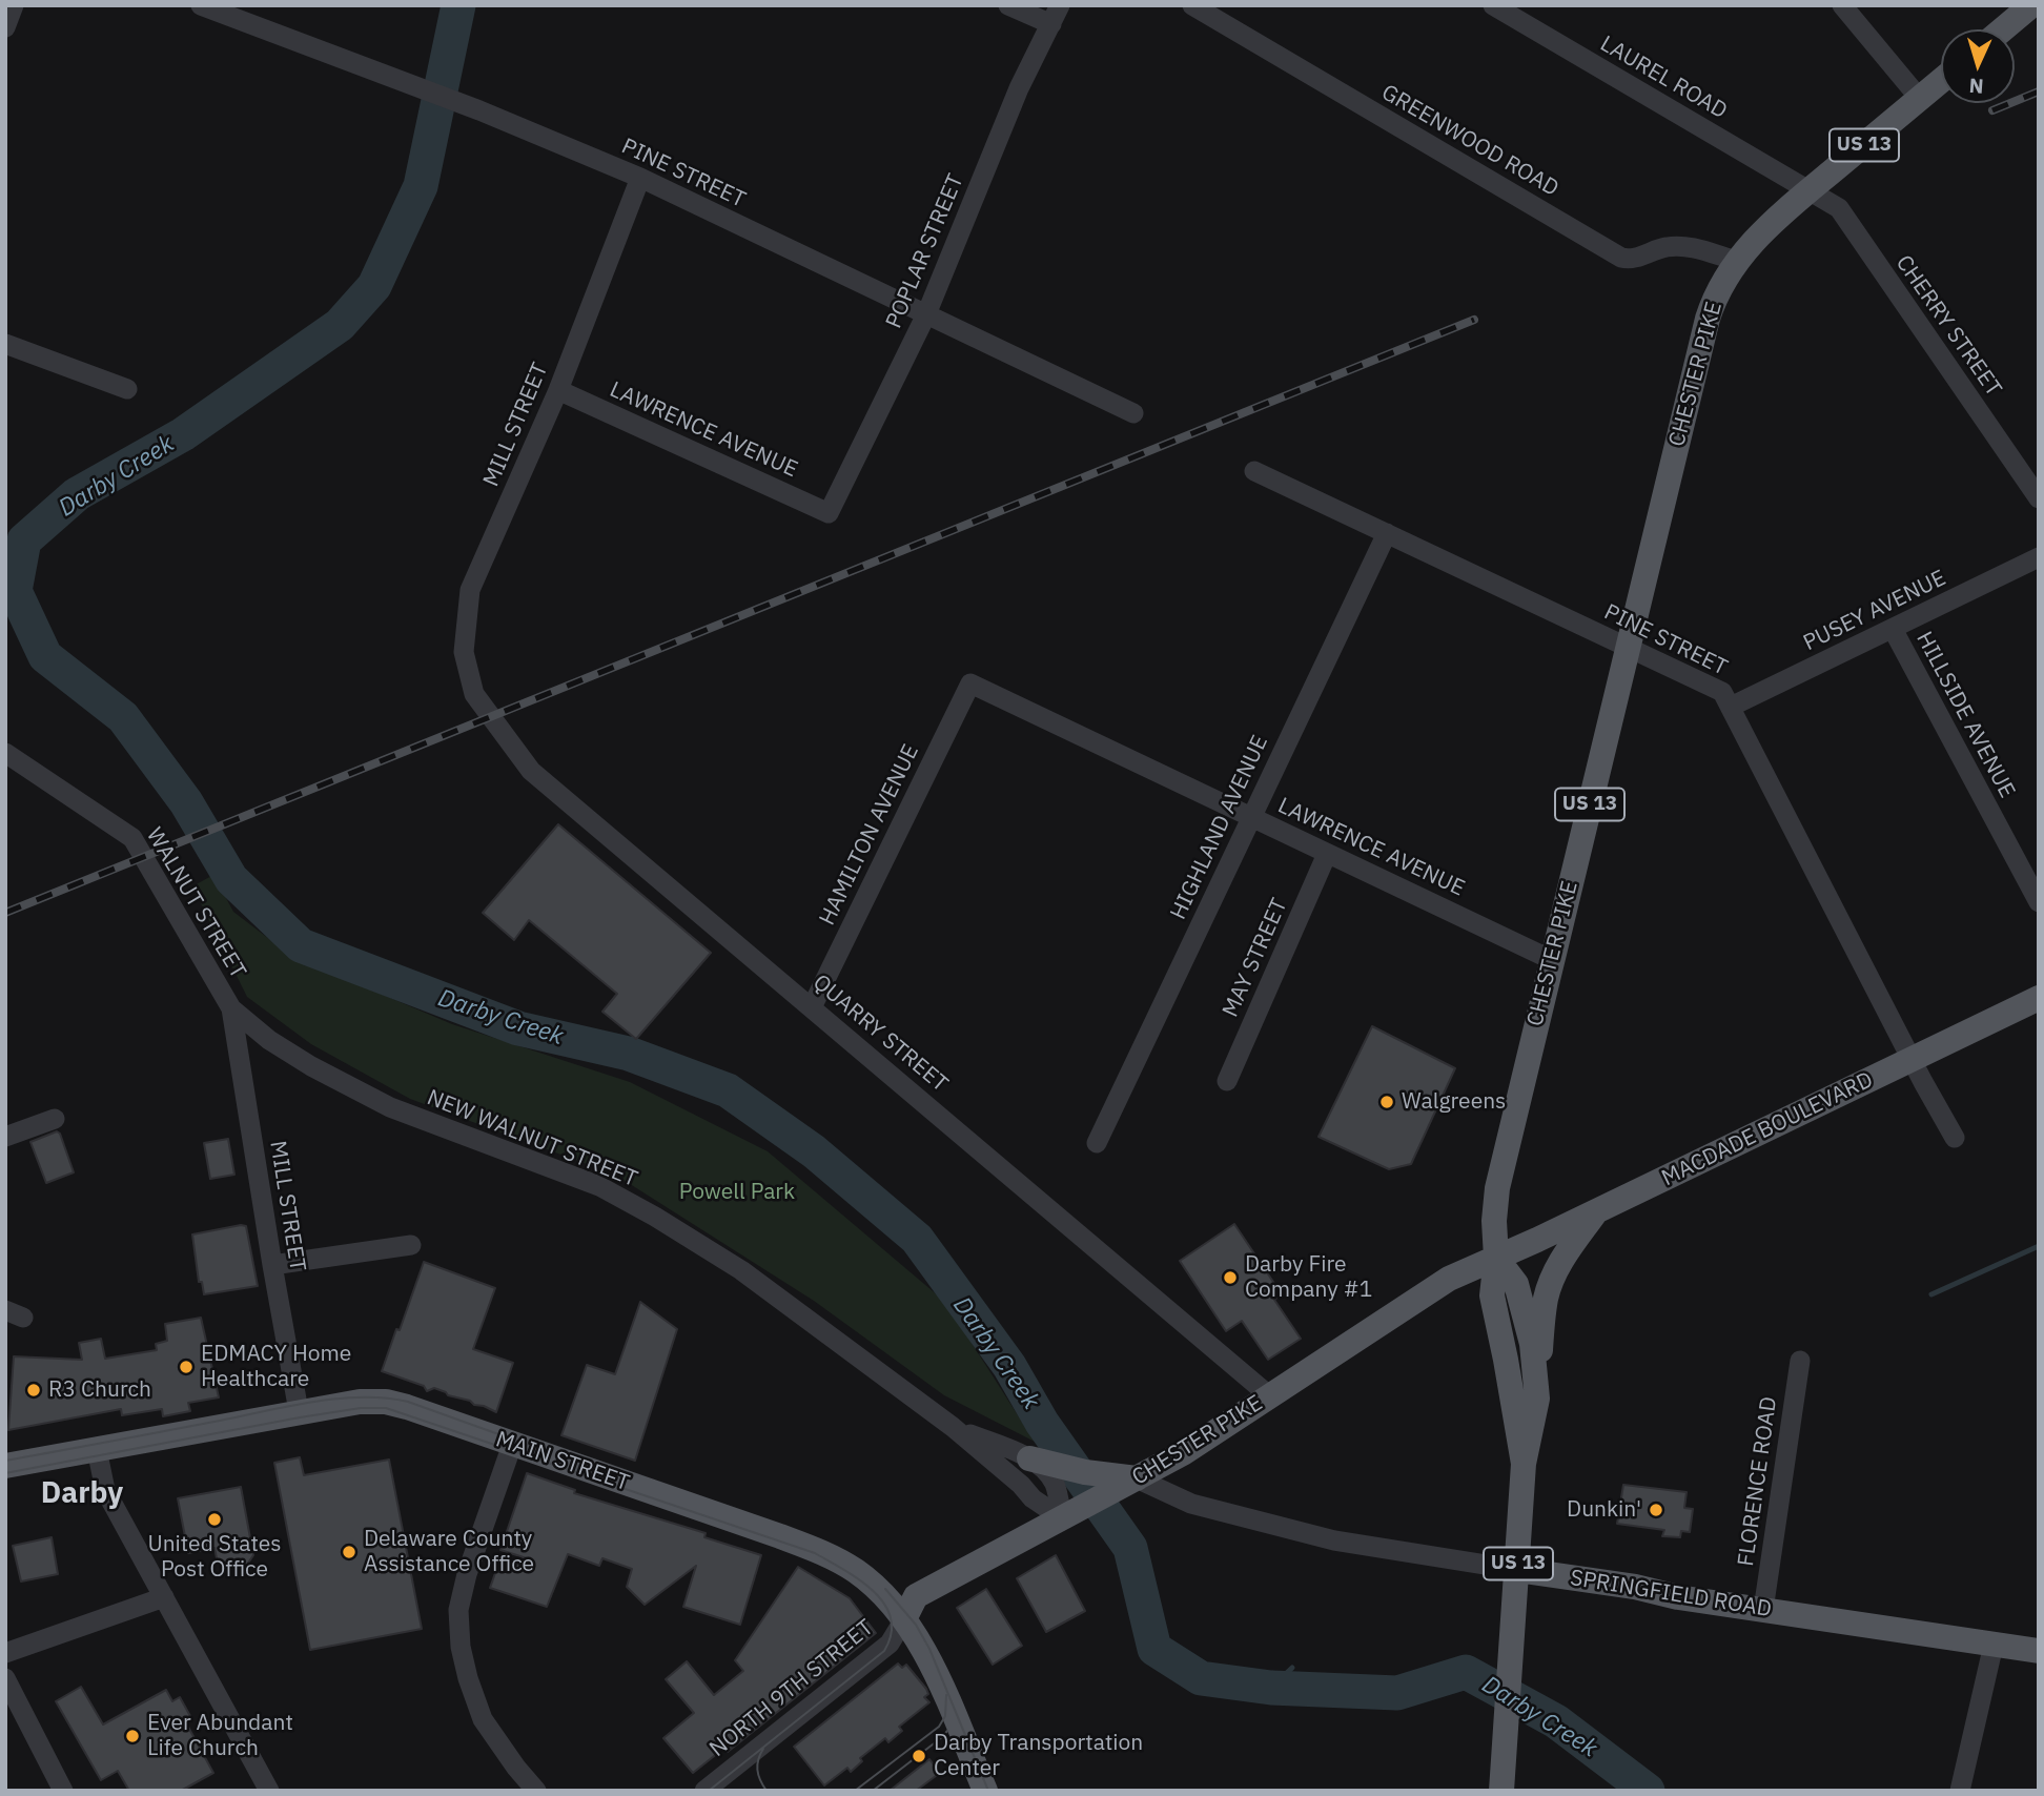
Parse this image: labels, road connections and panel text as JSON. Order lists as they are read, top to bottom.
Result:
{
  "streets": {
    "main road": [
      "US 13",
      "CHESTER PIKE",
      "MACDADE BOULEVARD",
      "MAIN STREET",
      "SPRINGFIELD ROAD"
    ],
    "street": [
      "LAUREL ROAD",
      "GREENWOOD ROAD",
      "PINE STREET",
      "POPLAR STREET",
      "CHERRY STREET",
      "MILL STREET",
      "LAWRENCE AVENUE",
      "PUSEY AVENUE",
      "HILLSIDE AVENUE",
      "HIGHLAND AVENUE",
      "HAMILTON AVENUE",
      "WALNUT STREET",
      "MAY STREET",
      "QUARRY STREET",
      "NEW WALNUT STREET",
      "FLORENCE ROAD",
      "NORTH 9TH STREET"
    ]
  },
  "crossings": [
    ["LAUREL ROAD", "CHERRY STREET"],
    ["LAUREL ROAD", "CHESTER PIKE"],
    ["GREENWOOD ROAD", "CHESTER PIKE"],
    ["US 13", "CHESTER PIKE"],
    ["US 13", "MACDADE BOULEVARD"],
    ["US 13", "SPRINGFIELD ROAD"],
    ["PINE STREET", "POPLAR STREET"],
    ["PINE STREET", "CHESTER PIKE"],
    ["PINE STREET", "MILL STREET"],
    ["PINE STREET", "PUSEY AVENUE"],
    ["PINE STREET", "HIGHLAND AVENUE"],
    ["PINE STREET", "MACDADE BOULEVARD"],
    ["POPLAR STREET", "LAWRENCE AVENUE"],
    ["CHERRY STREET", "CHESTER PIKE"],
    ["CHESTER PIKE", "LAWRENCE AVENUE"],
    ["CHESTER PIKE", "QUARRY STREET"],
    ["CHESTER PIKE", "MACDADE BOULEVARD"],
    ["CHESTER PIKE", "NEW WALNUT STREET"],
    ["CHESTER PIKE", "MAIN STREET"],
    ["CHESTER PIKE", "SPRINGFIELD ROAD"],
    ["CHESTER PIKE", "NORTH 9TH STREET"],
    ["MILL STREET", "LAWRENCE AVENUE"],
    ["MILL STREET", "WALNUT STREET"],
    ["MILL STREET", "QUARRY STREET"],
    ["MILL STREET", "NEW WALNUT STREET"],
    ["MILL STREET", "MAIN STREET"],
    ["LAWRENCE AVENUE", "HIGHLAND AVENUE"],
    ["LAWRENCE AVENUE", "HAMILTON AVENUE"],
    ["LAWRENCE AVENUE", "MAY STREET"],
    ["PUSEY AVENUE", "HILLSIDE AVENUE"],
    ["HAMILTON AVENUE", "QUARRY STREET"],
    ["WALNUT STREET", "NEW WALNUT STREET"],
    ["MAIN STREET", "NORTH 9TH STREET"],
    ["FLORENCE ROAD", "SPRINGFIELD ROAD"]
  ],
  "districts": ["Darby"],
  "water": ["Darby Creek"],
  "parks": ["Powell Park"],
  "places": [
    "Walgreens",
    "Darby Fire Company #1",
    "EDMACY Home Healthcare",
    "R3 Church",
    "Dunkin'",
    "United States Post Office",
    "Delaware County Assistance Office",
    "Ever Abundant Life Church",
    "Darby Transportation Center"
  ],
  "north": "bottom"
}
